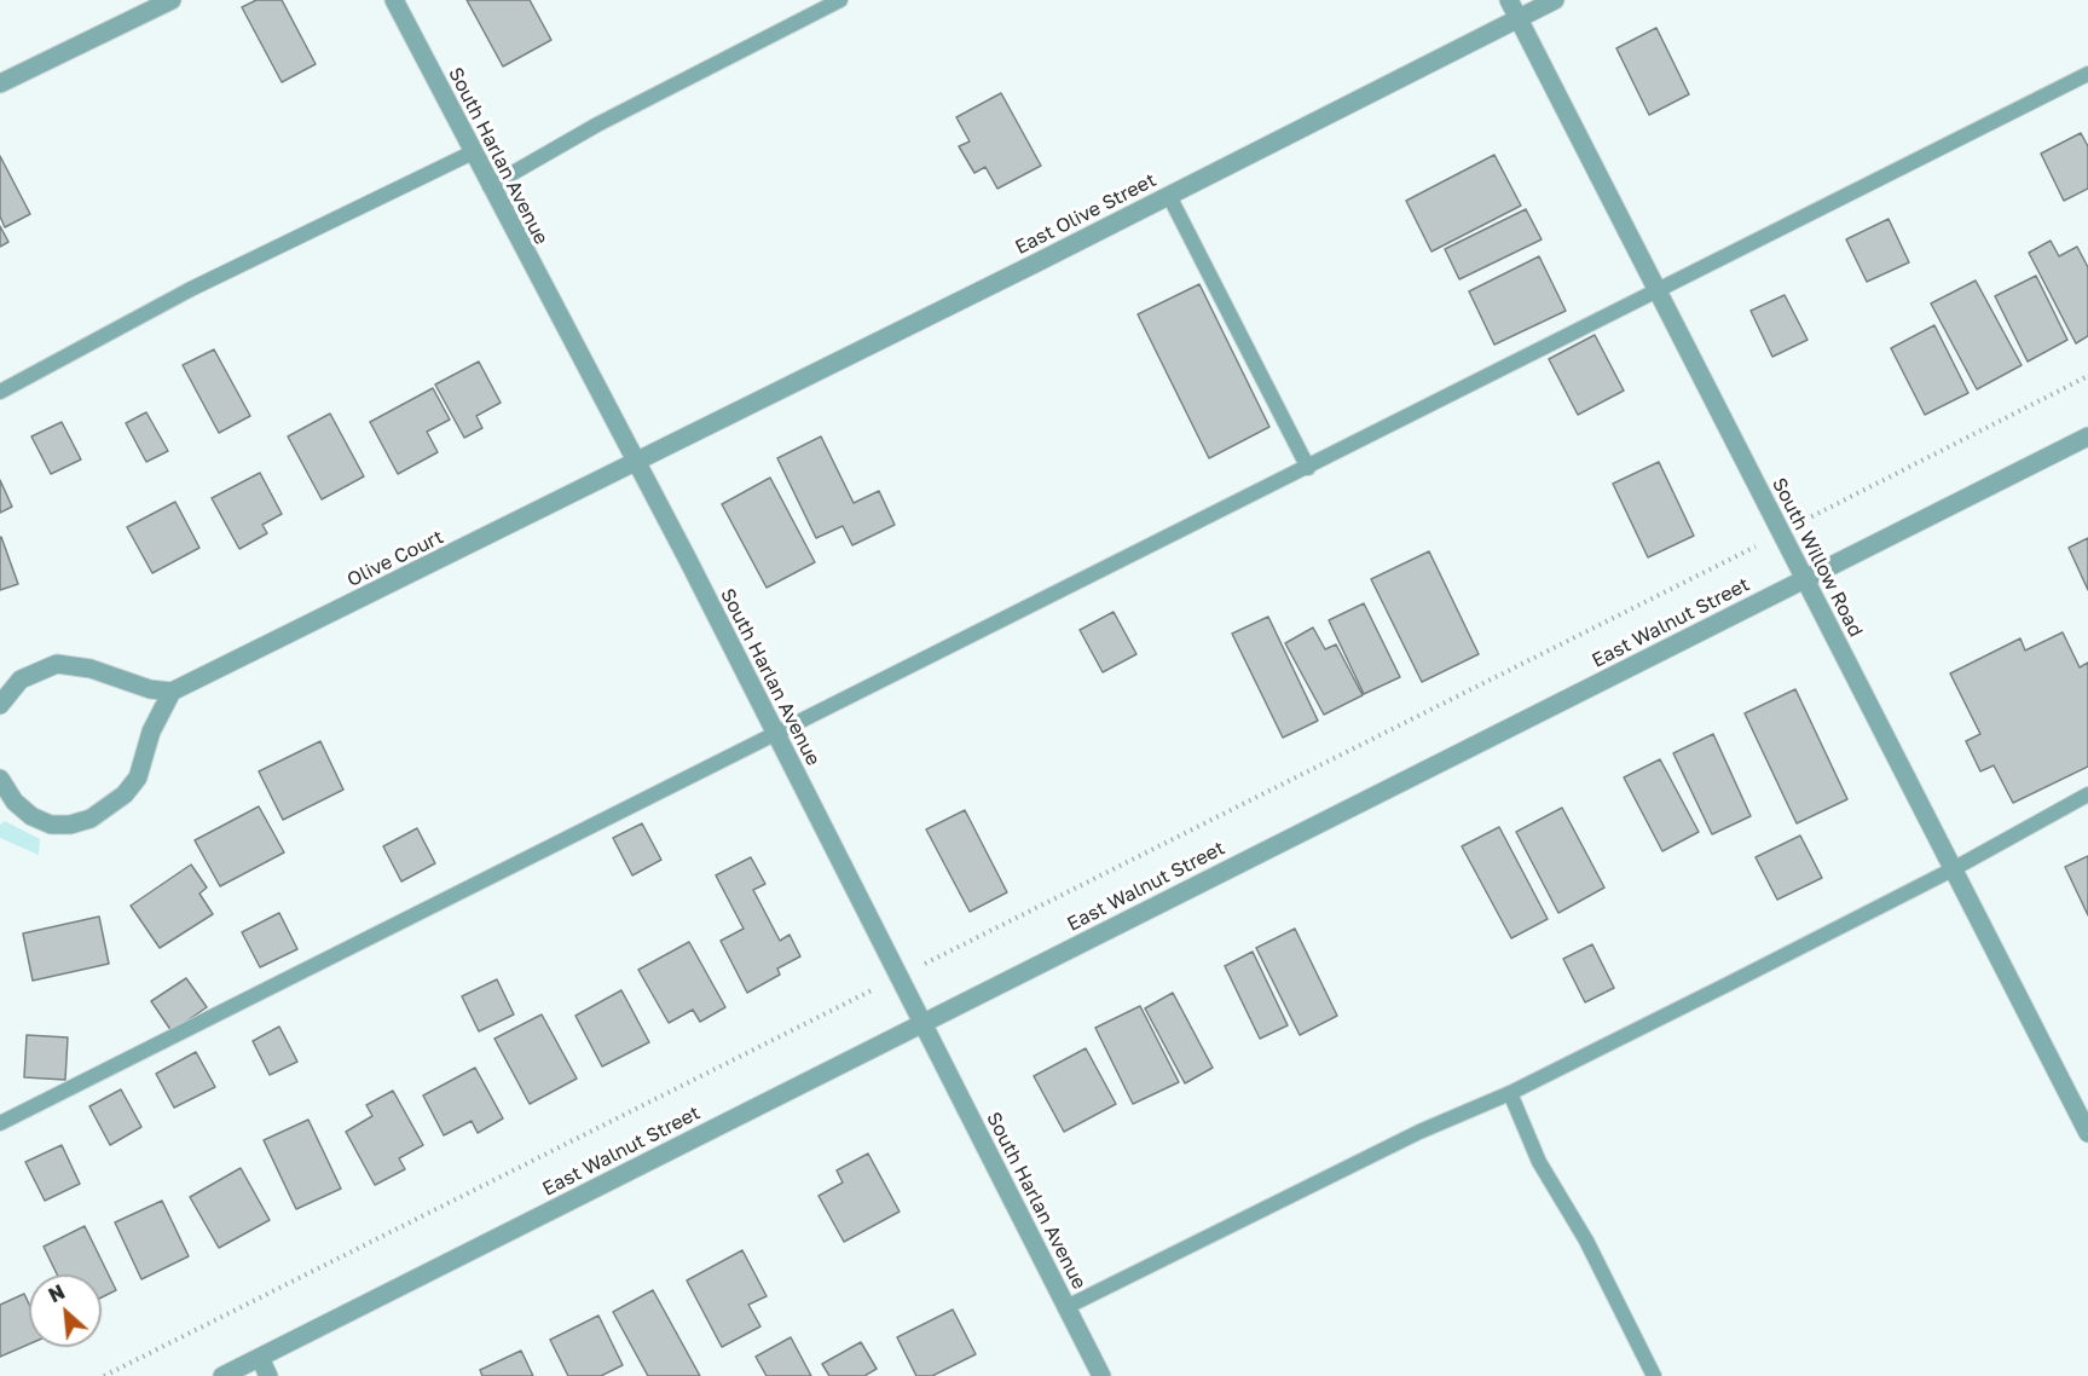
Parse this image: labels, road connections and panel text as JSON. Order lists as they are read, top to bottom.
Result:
{
  "streets": {
    "street": [
      "South Harlan Avenue",
      "East Olive Street",
      "South Willow Road",
      "Olive Court",
      "East Walnut Street"
    ]
  },
  "crossings": [
    ["South Harlan Avenue", "East Olive Street"],
    ["South Harlan Avenue", "Olive Court"],
    ["South Harlan Avenue", "East Walnut Street"],
    ["East Olive Street", "South Willow Road"],
    ["East Olive Street", "Olive Court"],
    ["South Willow Road", "East Walnut Street"]
  ],
  "north": "top left"
}
